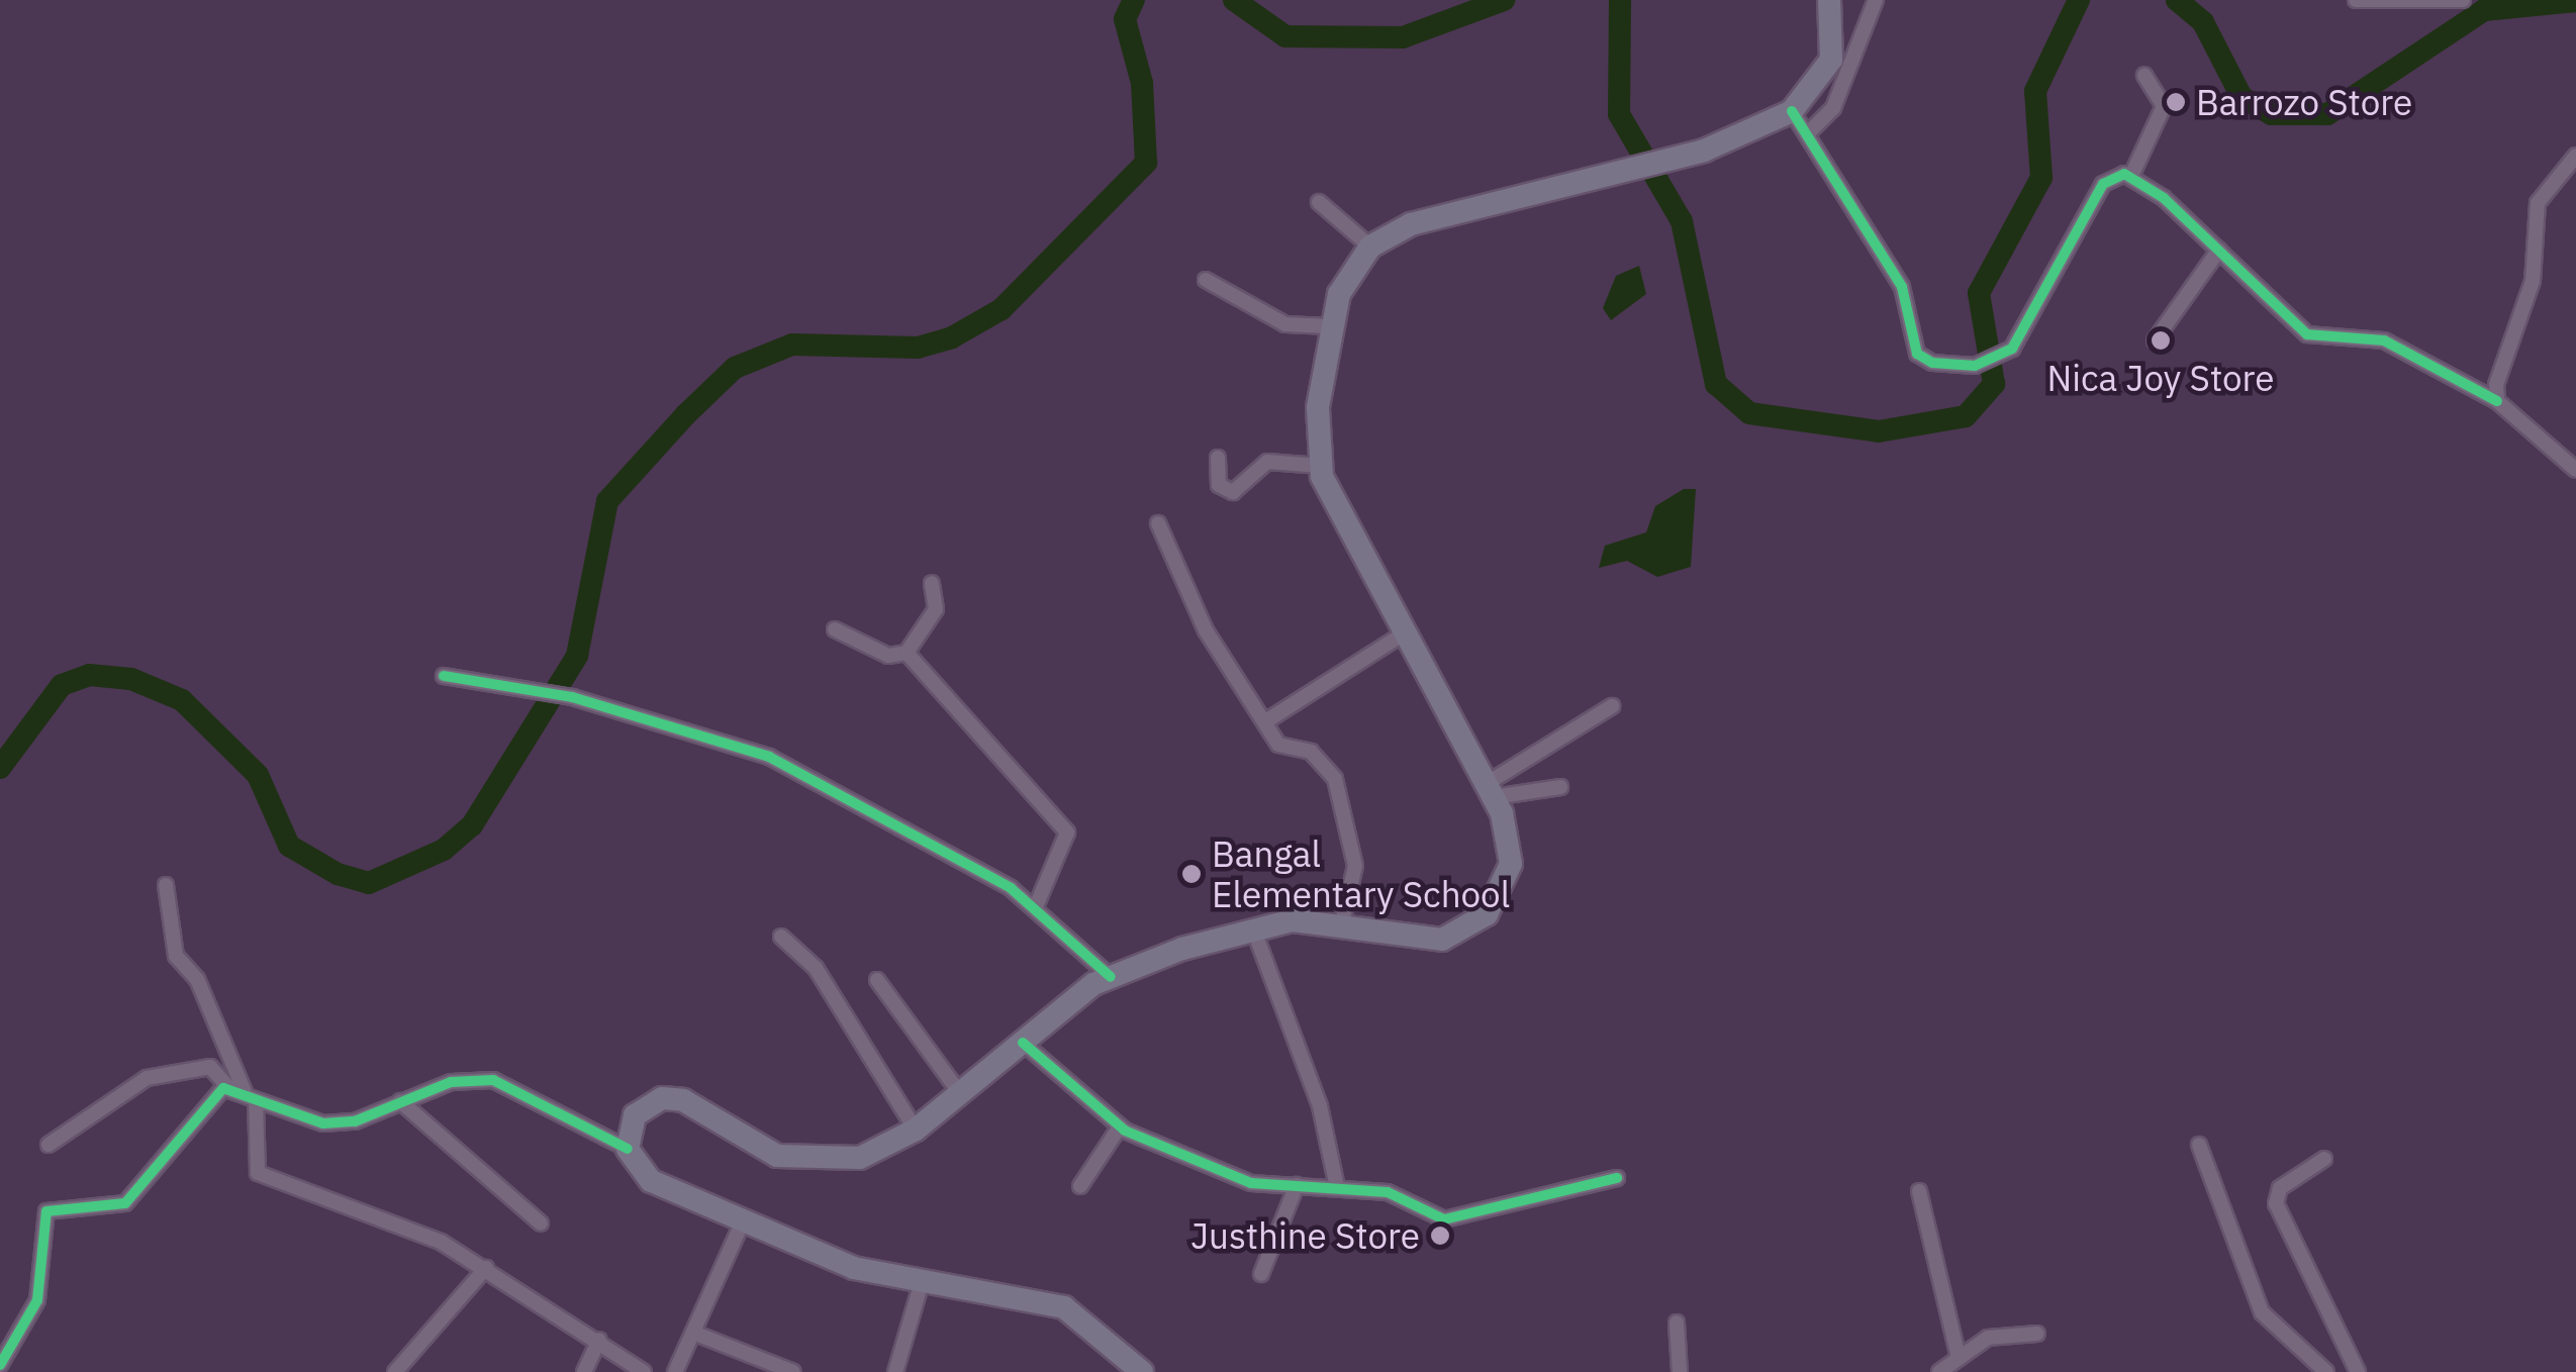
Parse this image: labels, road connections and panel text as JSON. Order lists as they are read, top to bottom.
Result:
{
  "places": [
    "Barrozo Store",
    "Nica Joy Store",
    "Bangal Elementary School",
    "Justhine Store"
  ]
}
